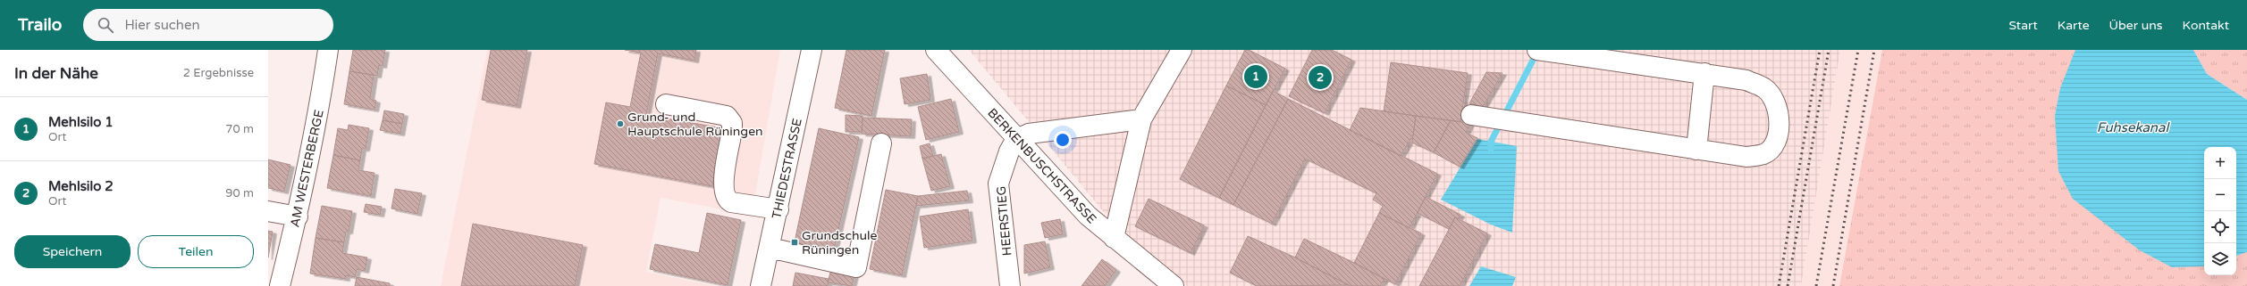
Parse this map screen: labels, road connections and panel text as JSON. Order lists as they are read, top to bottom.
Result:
{
  "streets": {
    "street": [
      "BERKENBUSCHSTRASSE",
      "AM WESTERBERGE",
      "THIEDESTRASSE",
      "HEERSTIEG"
    ]
  },
  "crossings": [
    ["BERKENBUSCHSTRASSE", "HEERSTIEG"]
  ],
  "water": ["Fuhsekanal"],
  "places": {
    "other": ["Grund- und Hauptschule Rüningen"],
    "transit": ["Grundschule Rüningen"]
  },
  "page": {
    "header": "Trailo",
    "search": "Hier suchen",
    "nav": [
      "Start",
      "Karte",
      "Über uns",
      "Kontakt"
    ],
    "heading": ["In der Nähe", "2 Ergebnisse"],
    "pins": ["1", "2"],
    "list": [
      {
        "mark": "1",
        "name": "Mehlsilo 1",
        "note": "Ort",
        "value": "70 m"
      },
      {
        "mark": "2",
        "name": "Mehlsilo 2",
        "note": "Ort",
        "value": "90 m"
      }
    ],
    "map_buttons": ["+", "−"],
    "buttons": ["Speichern", "Teilen"]
  }
}
